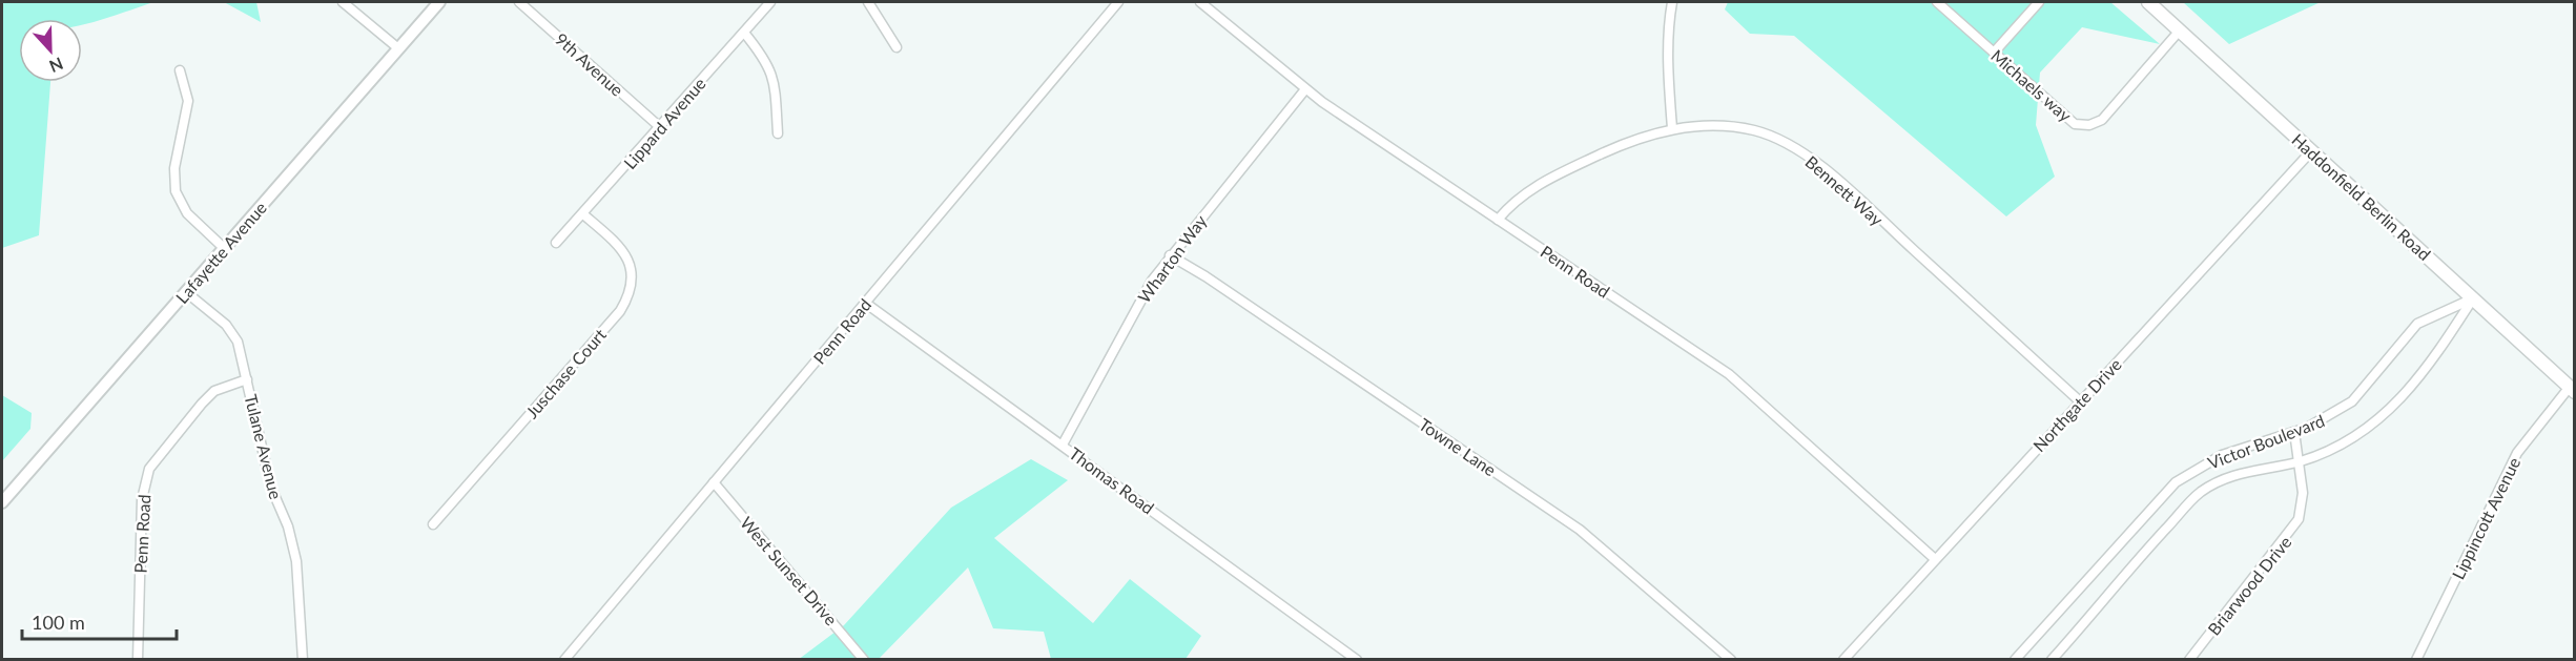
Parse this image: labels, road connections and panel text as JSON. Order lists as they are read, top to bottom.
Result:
{
  "streets": {
    "main road": ["Haddonfield Berlin Road"],
    "street": [
      "9th Avenue",
      "Michaels way",
      "Lippard Avenue",
      "Bennett Way",
      "Lafayette Avenue",
      "Wharton Way",
      "Penn Road",
      "Juschase Court",
      "Northgate Drive",
      "Victor Boulevard",
      "Tulane Avenue",
      "Towne Lane",
      "Thomas Road",
      "Lippincott Avenue",
      "West Sunset Drive",
      "Briarwood Drive"
    ]
  },
  "crossings": [
    ["9th Avenue", "Lippard Avenue"],
    ["Michaels way", "Haddonfield Berlin Road"],
    ["Lippard Avenue", "Juschase Court"],
    ["Bennett Way", "Penn Road"],
    ["Bennett Way", "Northgate Drive"],
    ["Haddonfield Berlin Road", "Northgate Drive"],
    ["Haddonfield Berlin Road", "Victor Boulevard"],
    ["Haddonfield Berlin Road", "Lippincott Avenue"],
    ["Lafayette Avenue", "Tulane Avenue"],
    ["Wharton Way", "Penn Road"],
    ["Wharton Way", "Towne Lane"],
    ["Wharton Way", "Thomas Road"],
    ["Penn Road", "Northgate Drive"],
    ["Penn Road", "Tulane Avenue"],
    ["Penn Road", "Thomas Road"],
    ["Penn Road", "West Sunset Drive"],
    ["Victor Boulevard", "Briarwood Drive"]
  ],
  "scale_bar": "100 m",
  "north": "bottom"
}
